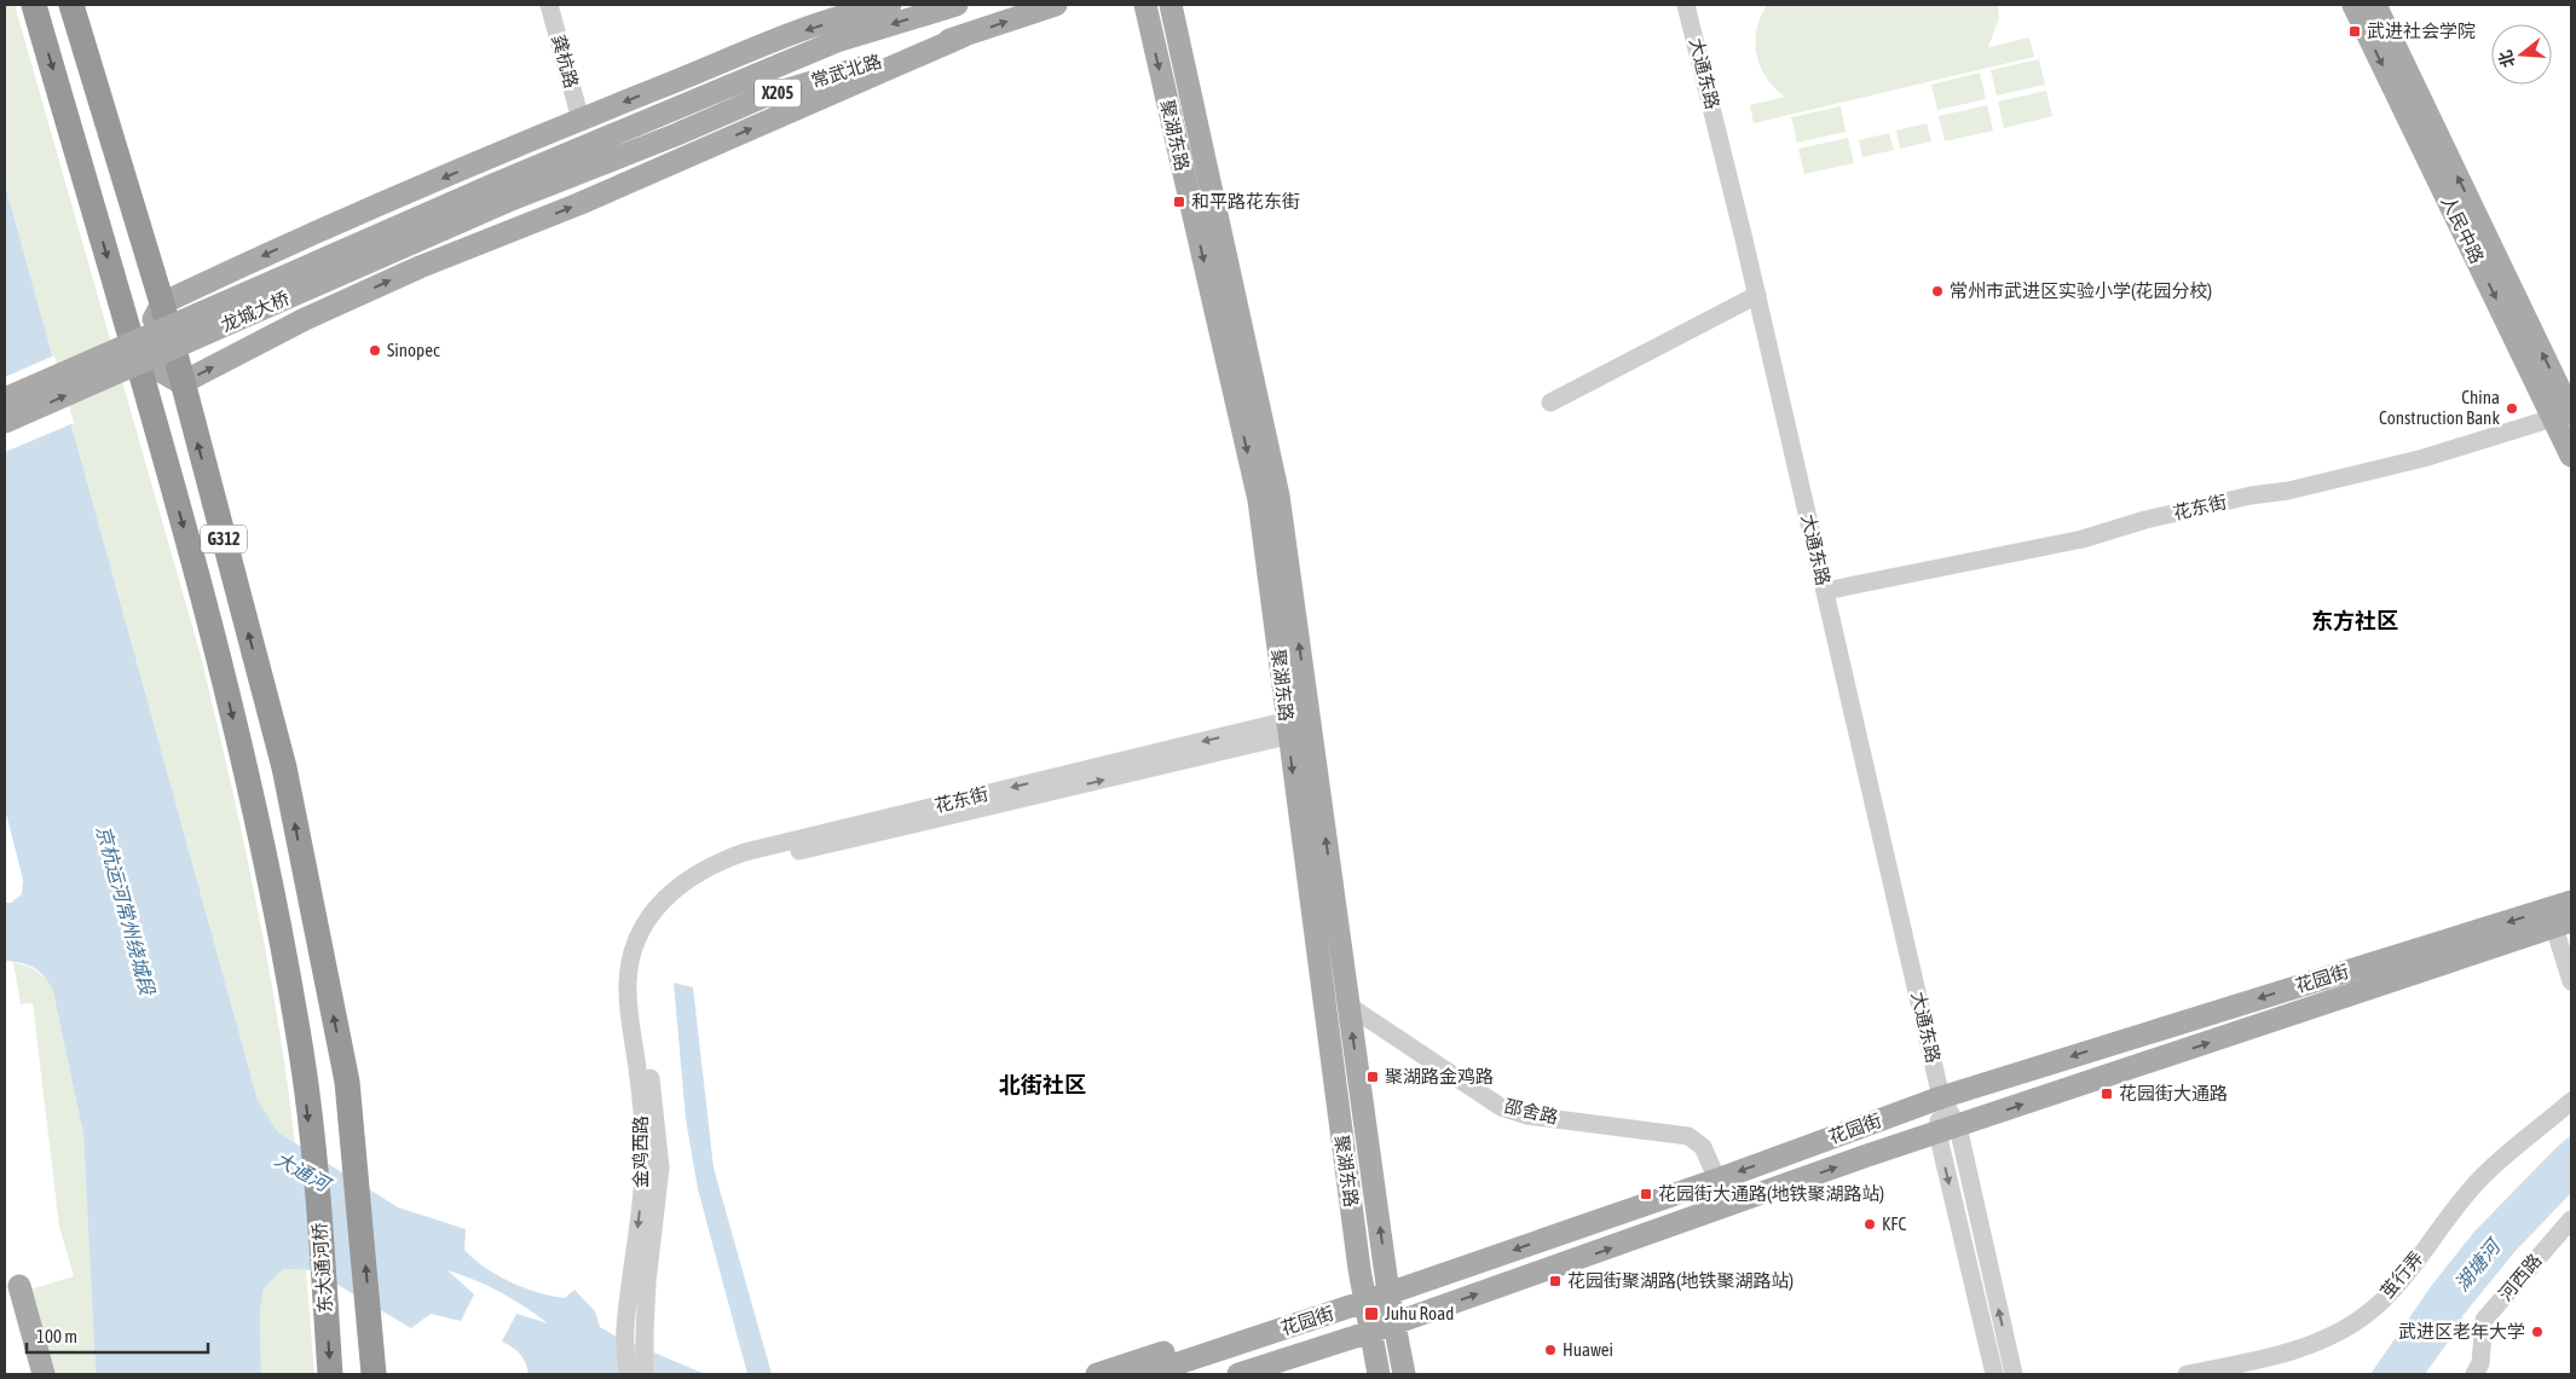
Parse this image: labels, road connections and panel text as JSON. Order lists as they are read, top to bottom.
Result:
{
  "streets": {
    "highway": ["G312", "东大通河桥"],
    "main road": [
      "常武北路",
      "X205",
      "聚湖东路",
      "人民中路",
      "龙城大桥",
      "花园街"
    ],
    "street": [
      "龚杭路",
      "大通东路",
      "花东街",
      "邵舍路",
      "金鸡西路",
      "茧行弄",
      "河西路"
    ]
  },
  "crossings": [
    ["常武北路", "龙城大桥"],
    ["大通东路", "花东街"],
    ["大通东路", "花园街"],
    ["聚湖东路", "花东街"],
    ["聚湖东路", "花园街"],
    ["聚湖东路", "邵舍路"],
    ["人民中路", "花东街"],
    ["花东街", "金鸡西路"],
    ["G312", "东大通河桥"],
    ["花园街", "邵舍路"]
  ],
  "districts": ["东方社区", "北街社区"],
  "water": ["京杭运河常州绕城段", "大通河", "湖塘河"],
  "places": {
    "transit": [
      "武进社会学院",
      "和平路花东街",
      "聚湖路金鸡路",
      "花园街大通路",
      "花园街大通路(地铁聚湖路站)",
      "花园街聚湖路(地铁聚湖路站)",
      "Juhu Road"
    ],
    "other": [
      "常州市武进区实验小学(花园分校)",
      "Sinopec",
      "China Construction Bank",
      "KFC",
      "武进区老年大学",
      "Huawei"
    ]
  },
  "scale_bar": "100 m",
  "north": "left"
}
